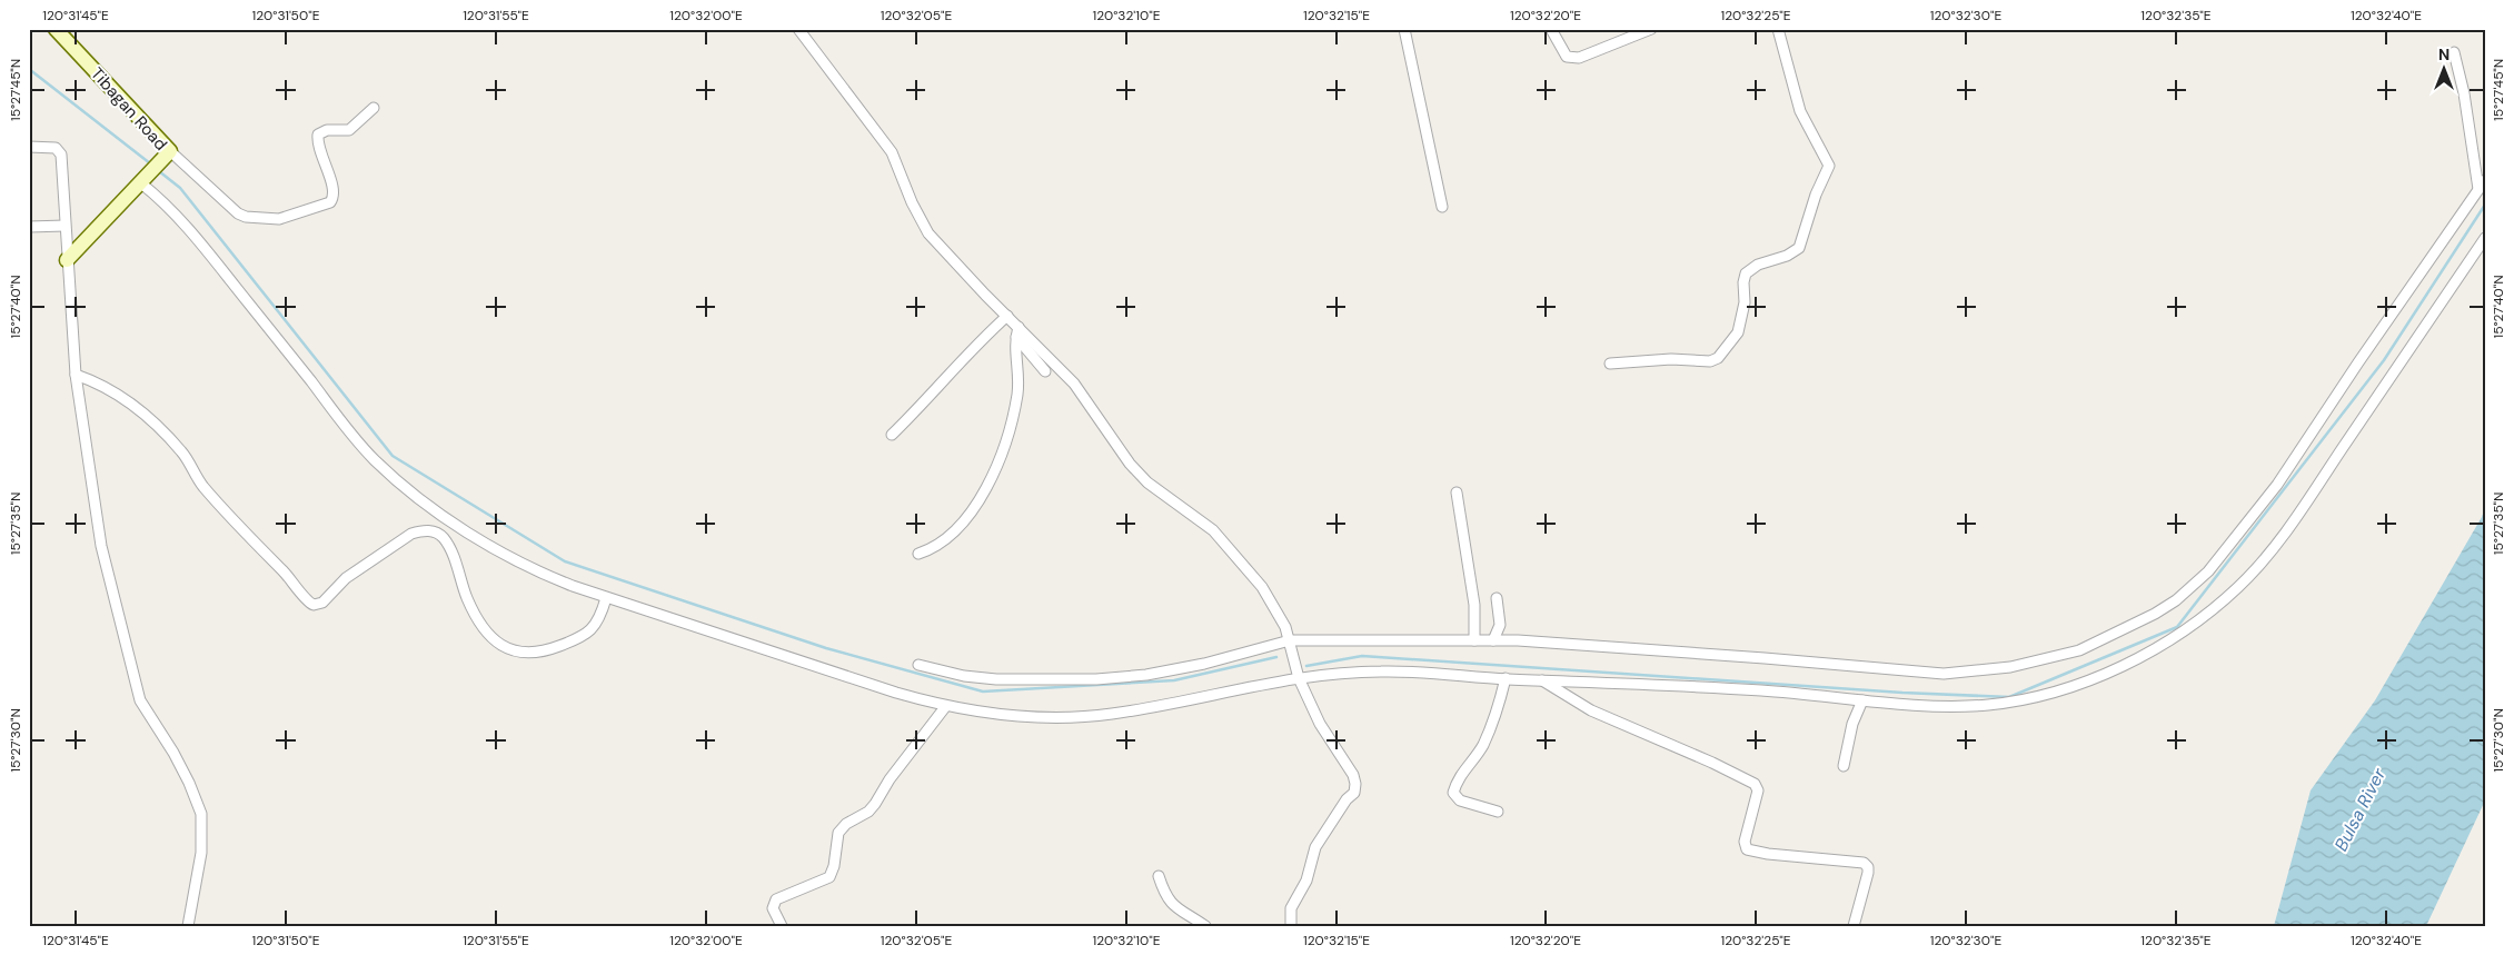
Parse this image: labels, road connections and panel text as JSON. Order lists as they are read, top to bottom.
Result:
{
  "streets": {
    "street": ["Tibagan Road"]
  },
  "water": ["Bulsa River"],
  "north": "top",
  "coordinates": [
    "120°31'45\"E",
    "120°31'50\"E",
    "120°31'55\"E",
    "120°32'00\"E",
    "120°32'05\"E",
    "120°32'10\"E",
    "120°32'15\"E",
    "120°32'20\"E",
    "120°32'25\"E",
    "120°32'30\"E",
    "120°32'35\"E",
    "120°32'40\"E",
    "15°27'45\"N",
    "15°27'40\"N",
    "15°27'35\"N",
    "15°27'30\"N"
  ]
}
